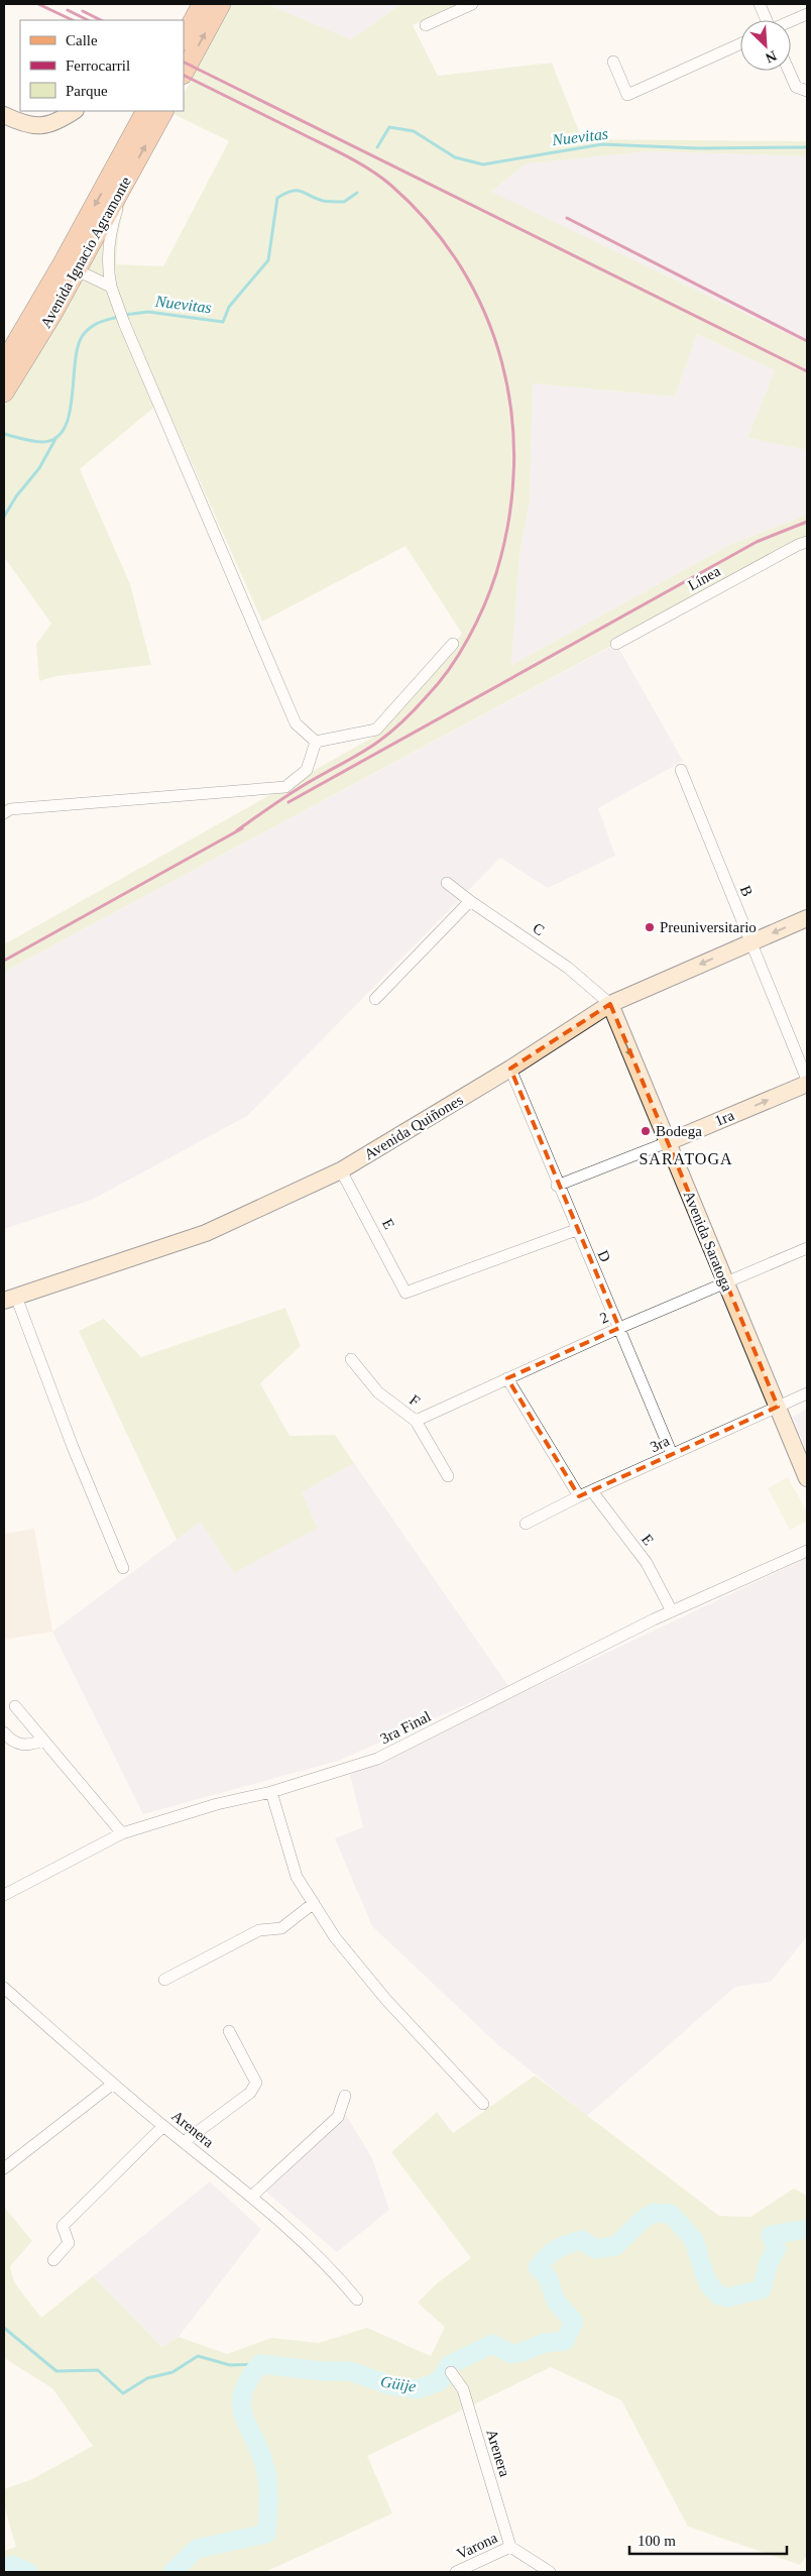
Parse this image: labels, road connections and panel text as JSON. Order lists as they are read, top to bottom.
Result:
{
  "streets": {
    "main road": [
      "Avenida Ignacio Agramonte",
      "1ra",
      "Avenida Quiñones",
      "Avenida Saratoga"
    ],
    "street": [
      "Línea",
      "B",
      "C",
      "E",
      "D",
      "2",
      "F",
      "3ra",
      "3ra Final",
      "Arenera",
      "Varona"
    ]
  },
  "crossings": [
    ["B", "Avenida Quiñones"],
    ["C", "Avenida Quiñones"],
    ["C", "Avenida Saratoga"],
    ["1ra", "Avenida Saratoga"],
    ["1ra", "D"],
    ["Avenida Quiñones", "E"],
    ["Avenida Quiñones", "Avenida Saratoga"],
    ["Avenida Quiñones", "D"],
    ["E", "D"],
    ["E", "3ra"],
    ["E", "3ra Final"],
    ["Avenida Saratoga", "2"],
    ["Avenida Saratoga", "3ra"],
    ["D", "2"],
    ["D", "3ra"],
    ["2", "F"],
    ["Arenera", "Varona"]
  ],
  "one_way": ["1ra"],
  "districts": ["SARATOGA"],
  "water": ["Nuevitas", "Güije"],
  "places": ["Preuniversitario", "Bodega"],
  "legend": ["Calle", "Ferrocarril", "Parque"],
  "scale_bar": "100 m",
  "north": "bottom right"
}
